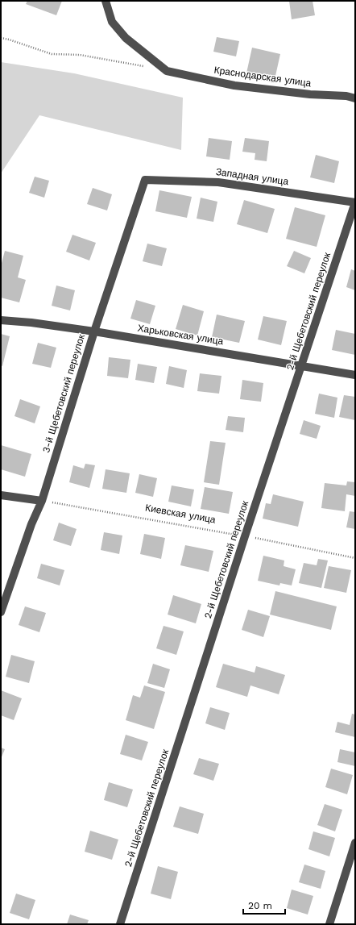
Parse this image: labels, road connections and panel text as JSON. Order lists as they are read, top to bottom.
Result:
{
  "streets": {
    "street": [
      "Краснодарская улица",
      "Западная улица",
      "2-й Щебетовский переулок",
      "Харьковская улица",
      "3-й Щебетовский переулок"
    ],
    "path": ["Киевская улица"]
  },
  "crossings": [
    ["Западная улица", "2-й Щебетовский переулок"],
    ["Западная улица", "3-й Щебетовский переулок"],
    ["2-й Щебетовский переулок", "Харьковская улица"],
    ["2-й Щебетовский переулок", "Киевская улица"],
    ["Харьковская улица", "3-й Щебетовский переулок"],
    ["3-й Щебетовский переулок", "Киевская улица"]
  ],
  "scale_bar": "20 m"
}
